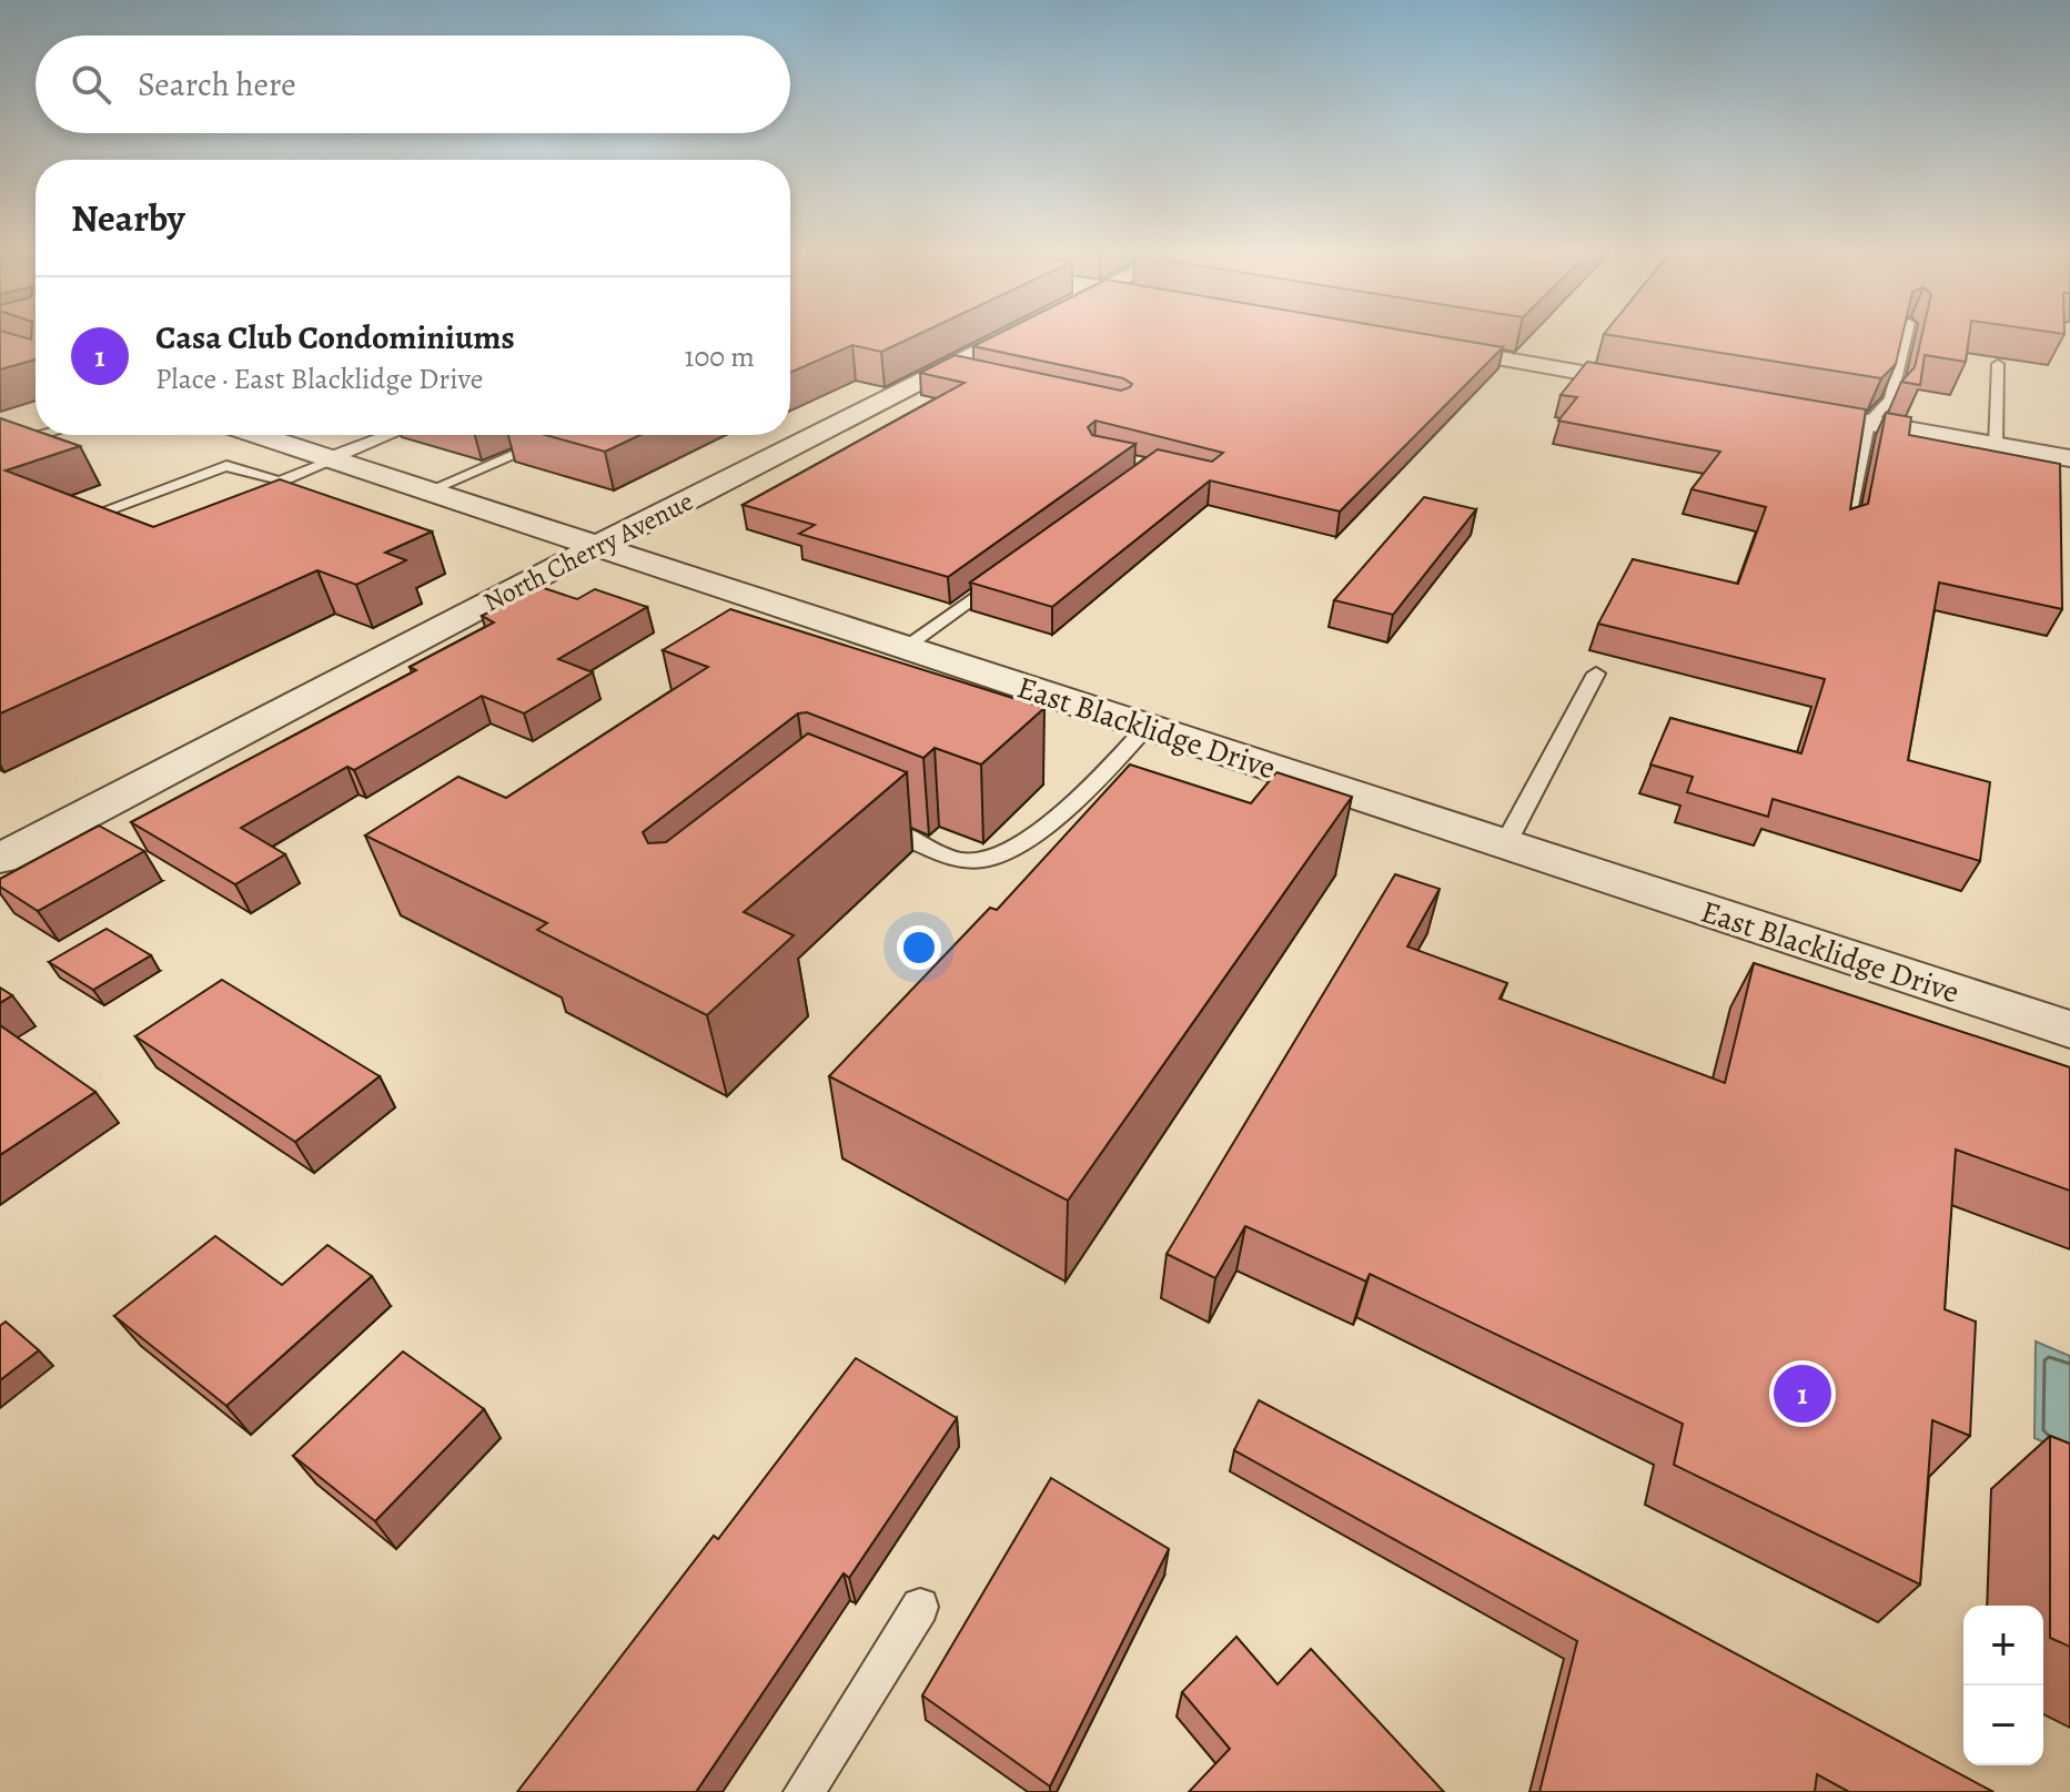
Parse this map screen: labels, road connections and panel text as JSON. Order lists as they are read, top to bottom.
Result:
{
  "streets": {
    "street": ["North Cherry Avenue", "East Blacklidge Drive"]
  },
  "crossings": [
    ["North Cherry Avenue", "East Blacklidge Drive"]
  ],
  "page": {
    "search": "Search here",
    "heading": "Nearby",
    "list": [
      {
        "mark": "1",
        "name": "Casa Club Condominiums",
        "note": "Place · East Blacklidge Drive",
        "value": "100 m"
      }
    ],
    "pins": "1",
    "map_buttons": ["+", "−"]
  }
}
